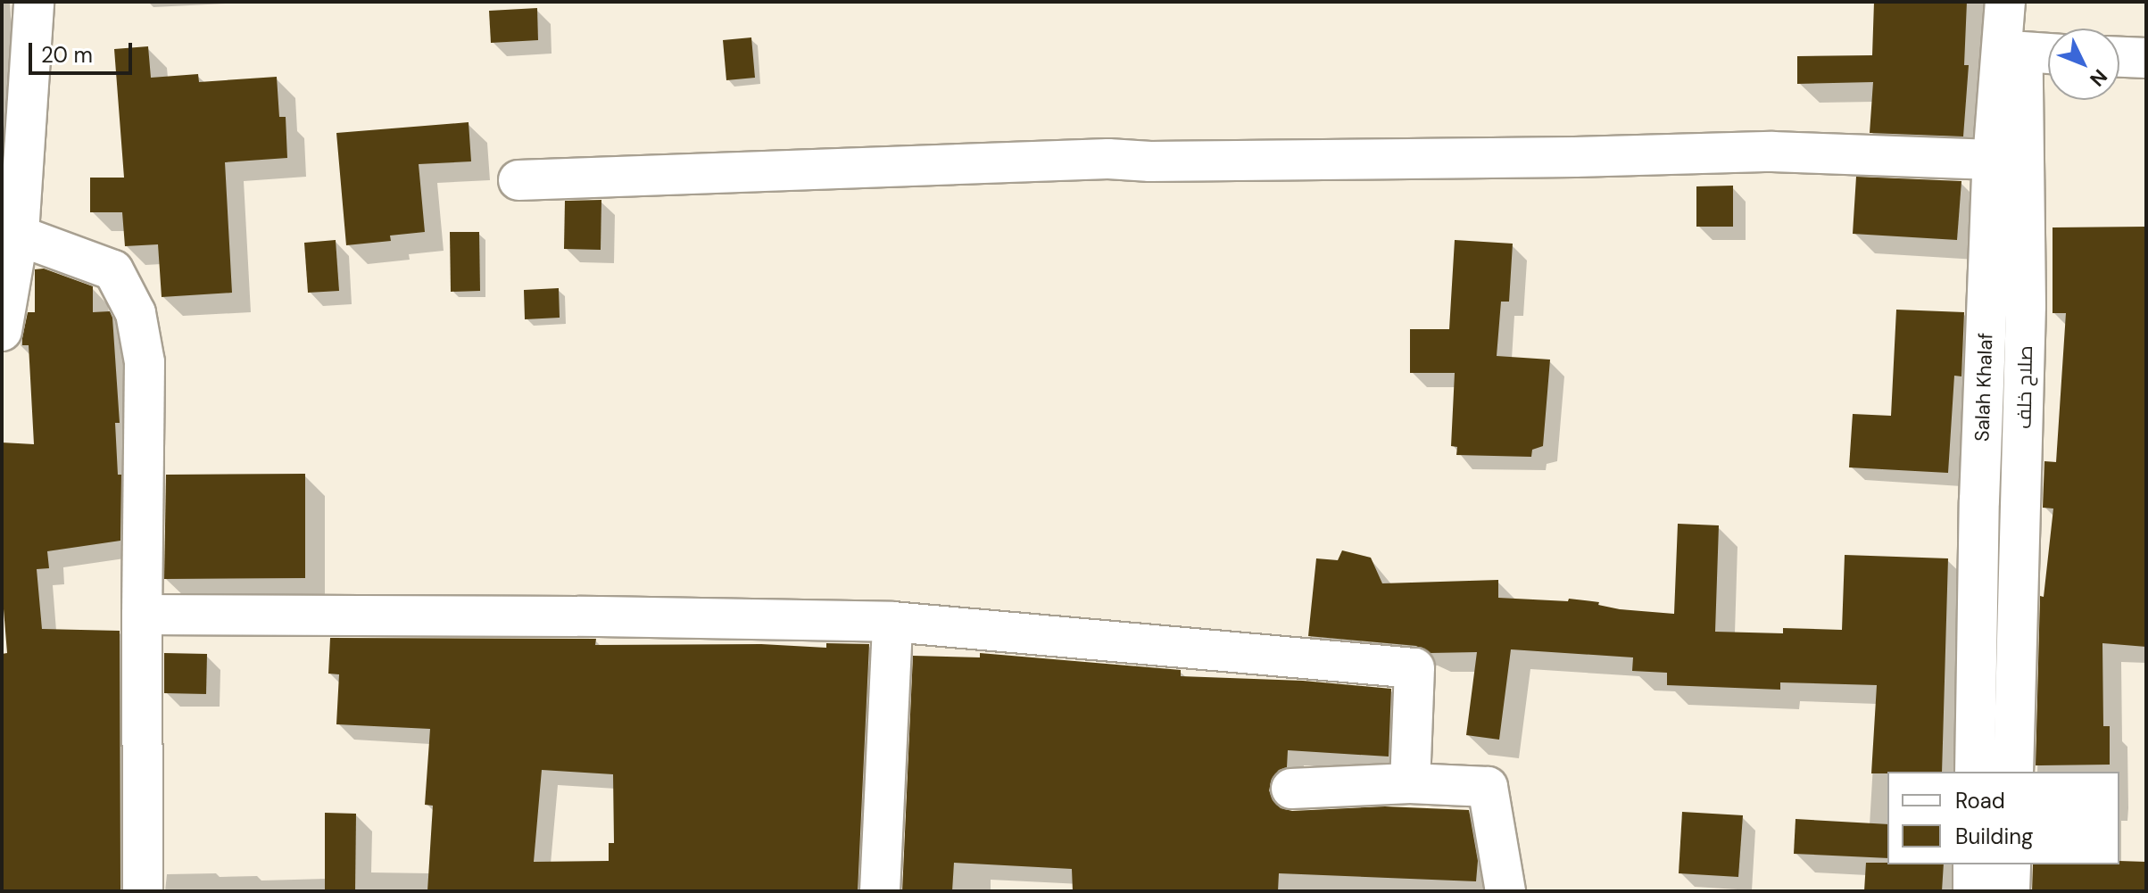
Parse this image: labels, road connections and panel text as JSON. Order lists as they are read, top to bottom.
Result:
{
  "streets": {
    "street": ["Salah Khalaf", "صلاح خلف"]
  },
  "legend": ["Road", "Building"],
  "scale_bar": "20 m",
  "north": "bottom right"
}
